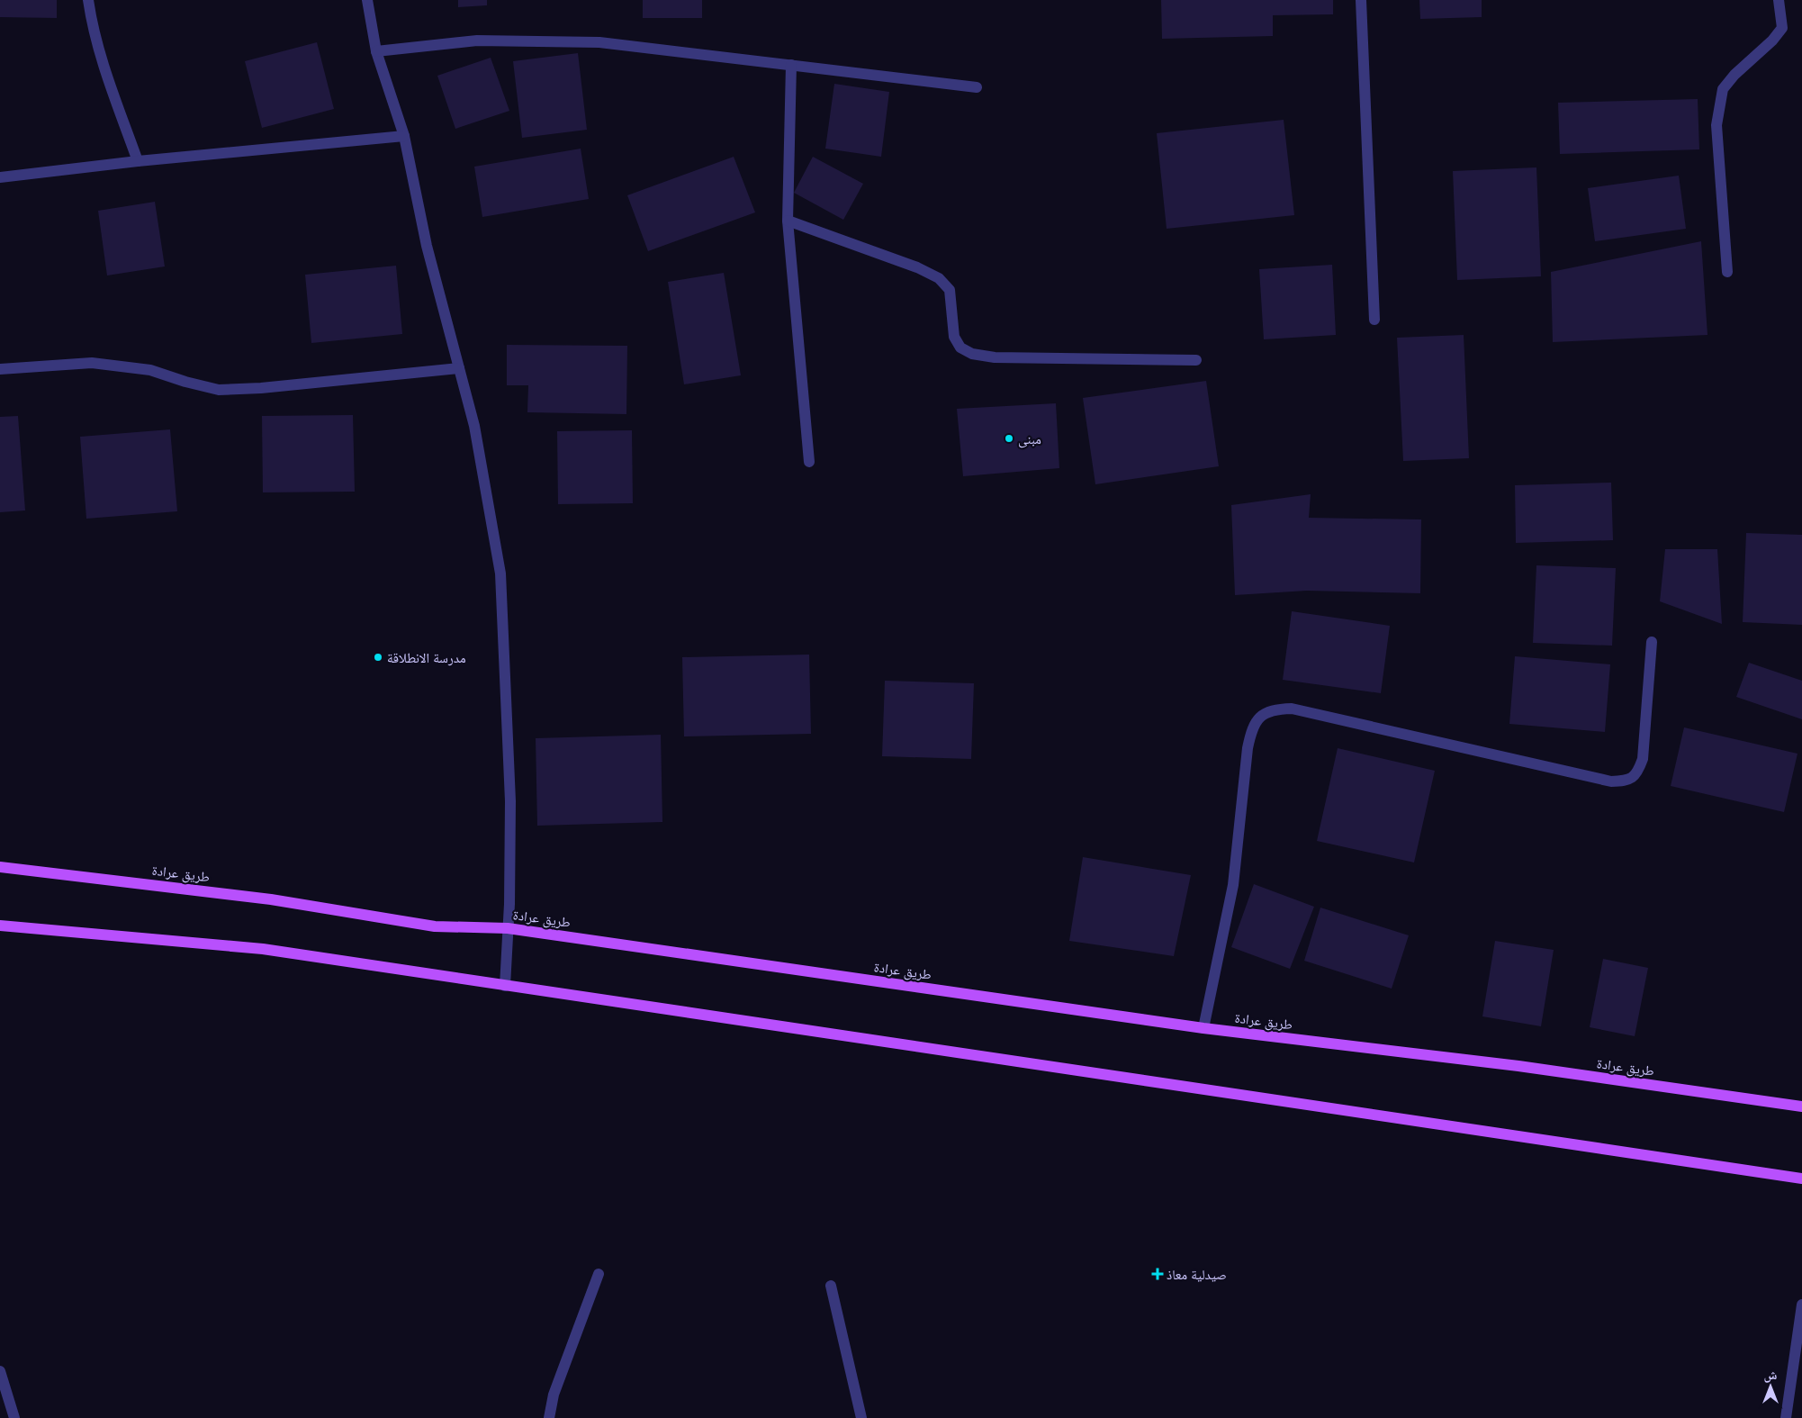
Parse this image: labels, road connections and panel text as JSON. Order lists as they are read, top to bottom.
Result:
{
  "streets": {
    "main road": ["طريق عرادة"]
  },
  "places": {
    "other": ["مبنى", "مدرسة الانطلاقة"],
    "health": ["صيدلية معاذ"]
  },
  "north": "top"
}
